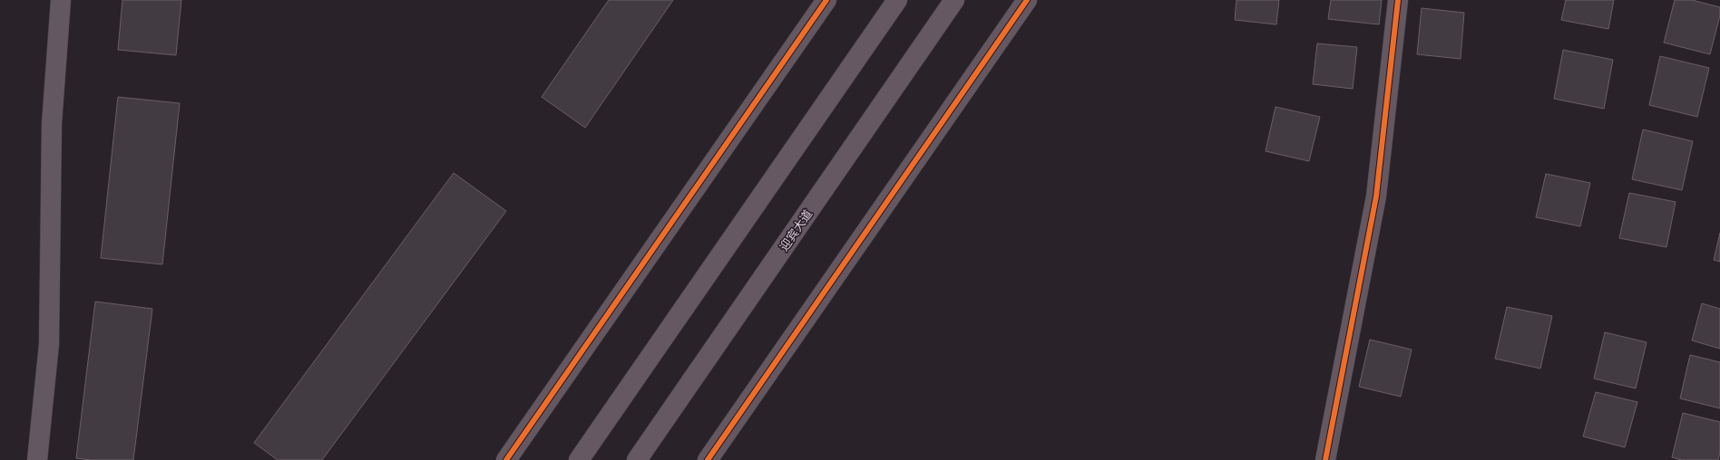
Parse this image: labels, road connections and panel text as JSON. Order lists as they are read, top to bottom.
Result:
{
  "streets": {
    "main road": ["迎宾大道"]
  }
}
